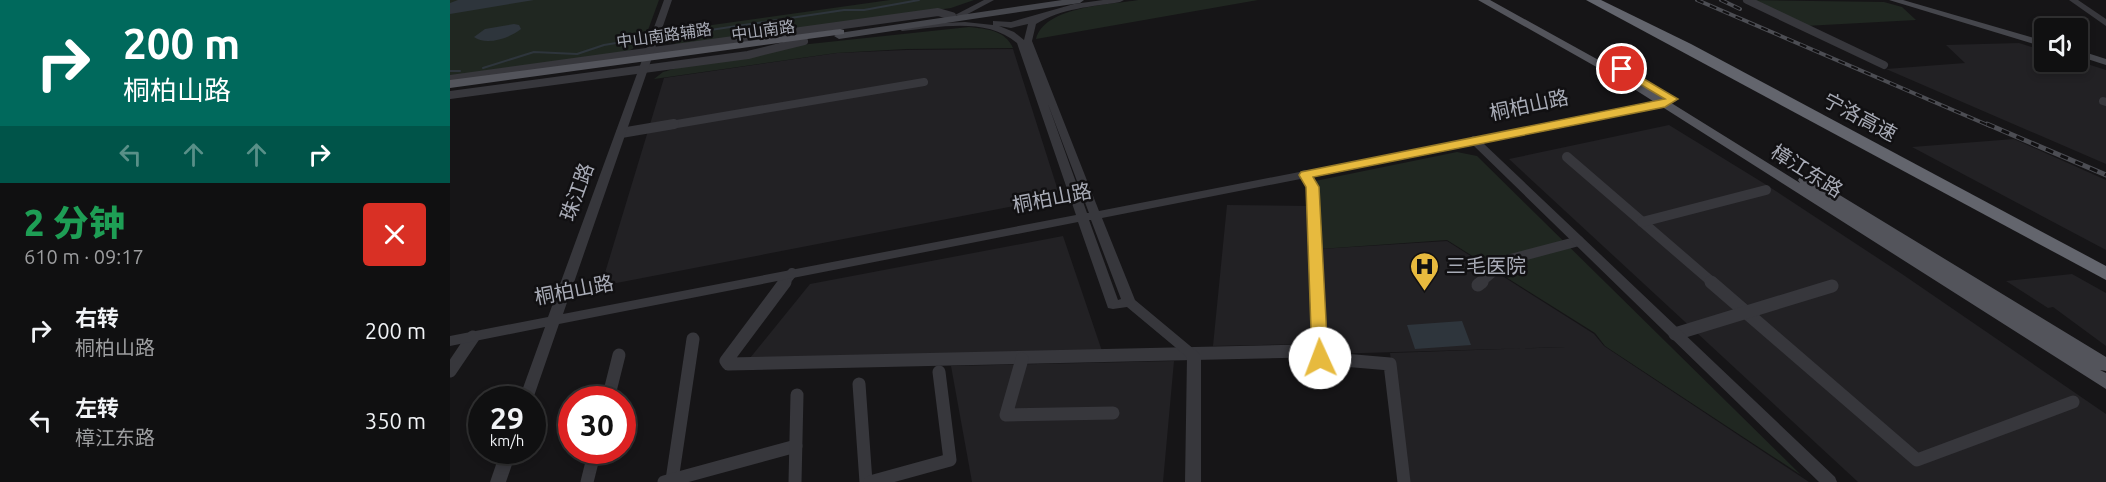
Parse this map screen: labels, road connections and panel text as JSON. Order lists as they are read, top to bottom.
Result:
{
  "streets": {
    "highway": ["宁洛高速"],
    "main road": ["中山南路", "樟江东路"],
    "street": ["中山南路辅路", "桐柏山路", "珠江路"]
  },
  "crossings": [
    ["中山南路", "中山南路辅路"],
    ["中山南路", "珠江路"],
    ["中山南路辅路", "珠江路"],
    ["桐柏山路", "樟江东路"],
    ["桐柏山路", "珠江路"]
  ],
  "places": {
    "hospital": ["三毛医院"]
  },
  "page": {
    "turn": ["200 m", "桐柏山路"],
    "heading": ["2 分钟", "610 m · 09:17"],
    "list": [
      {
        "name": "右转",
        "note": "桐柏山路",
        "value": "200 m"
      },
      {
        "name": "左转",
        "note": "樟江东路",
        "value": "350 m"
      }
    ],
    "speed": "29 km/h",
    "limit": "30"
  }
}
